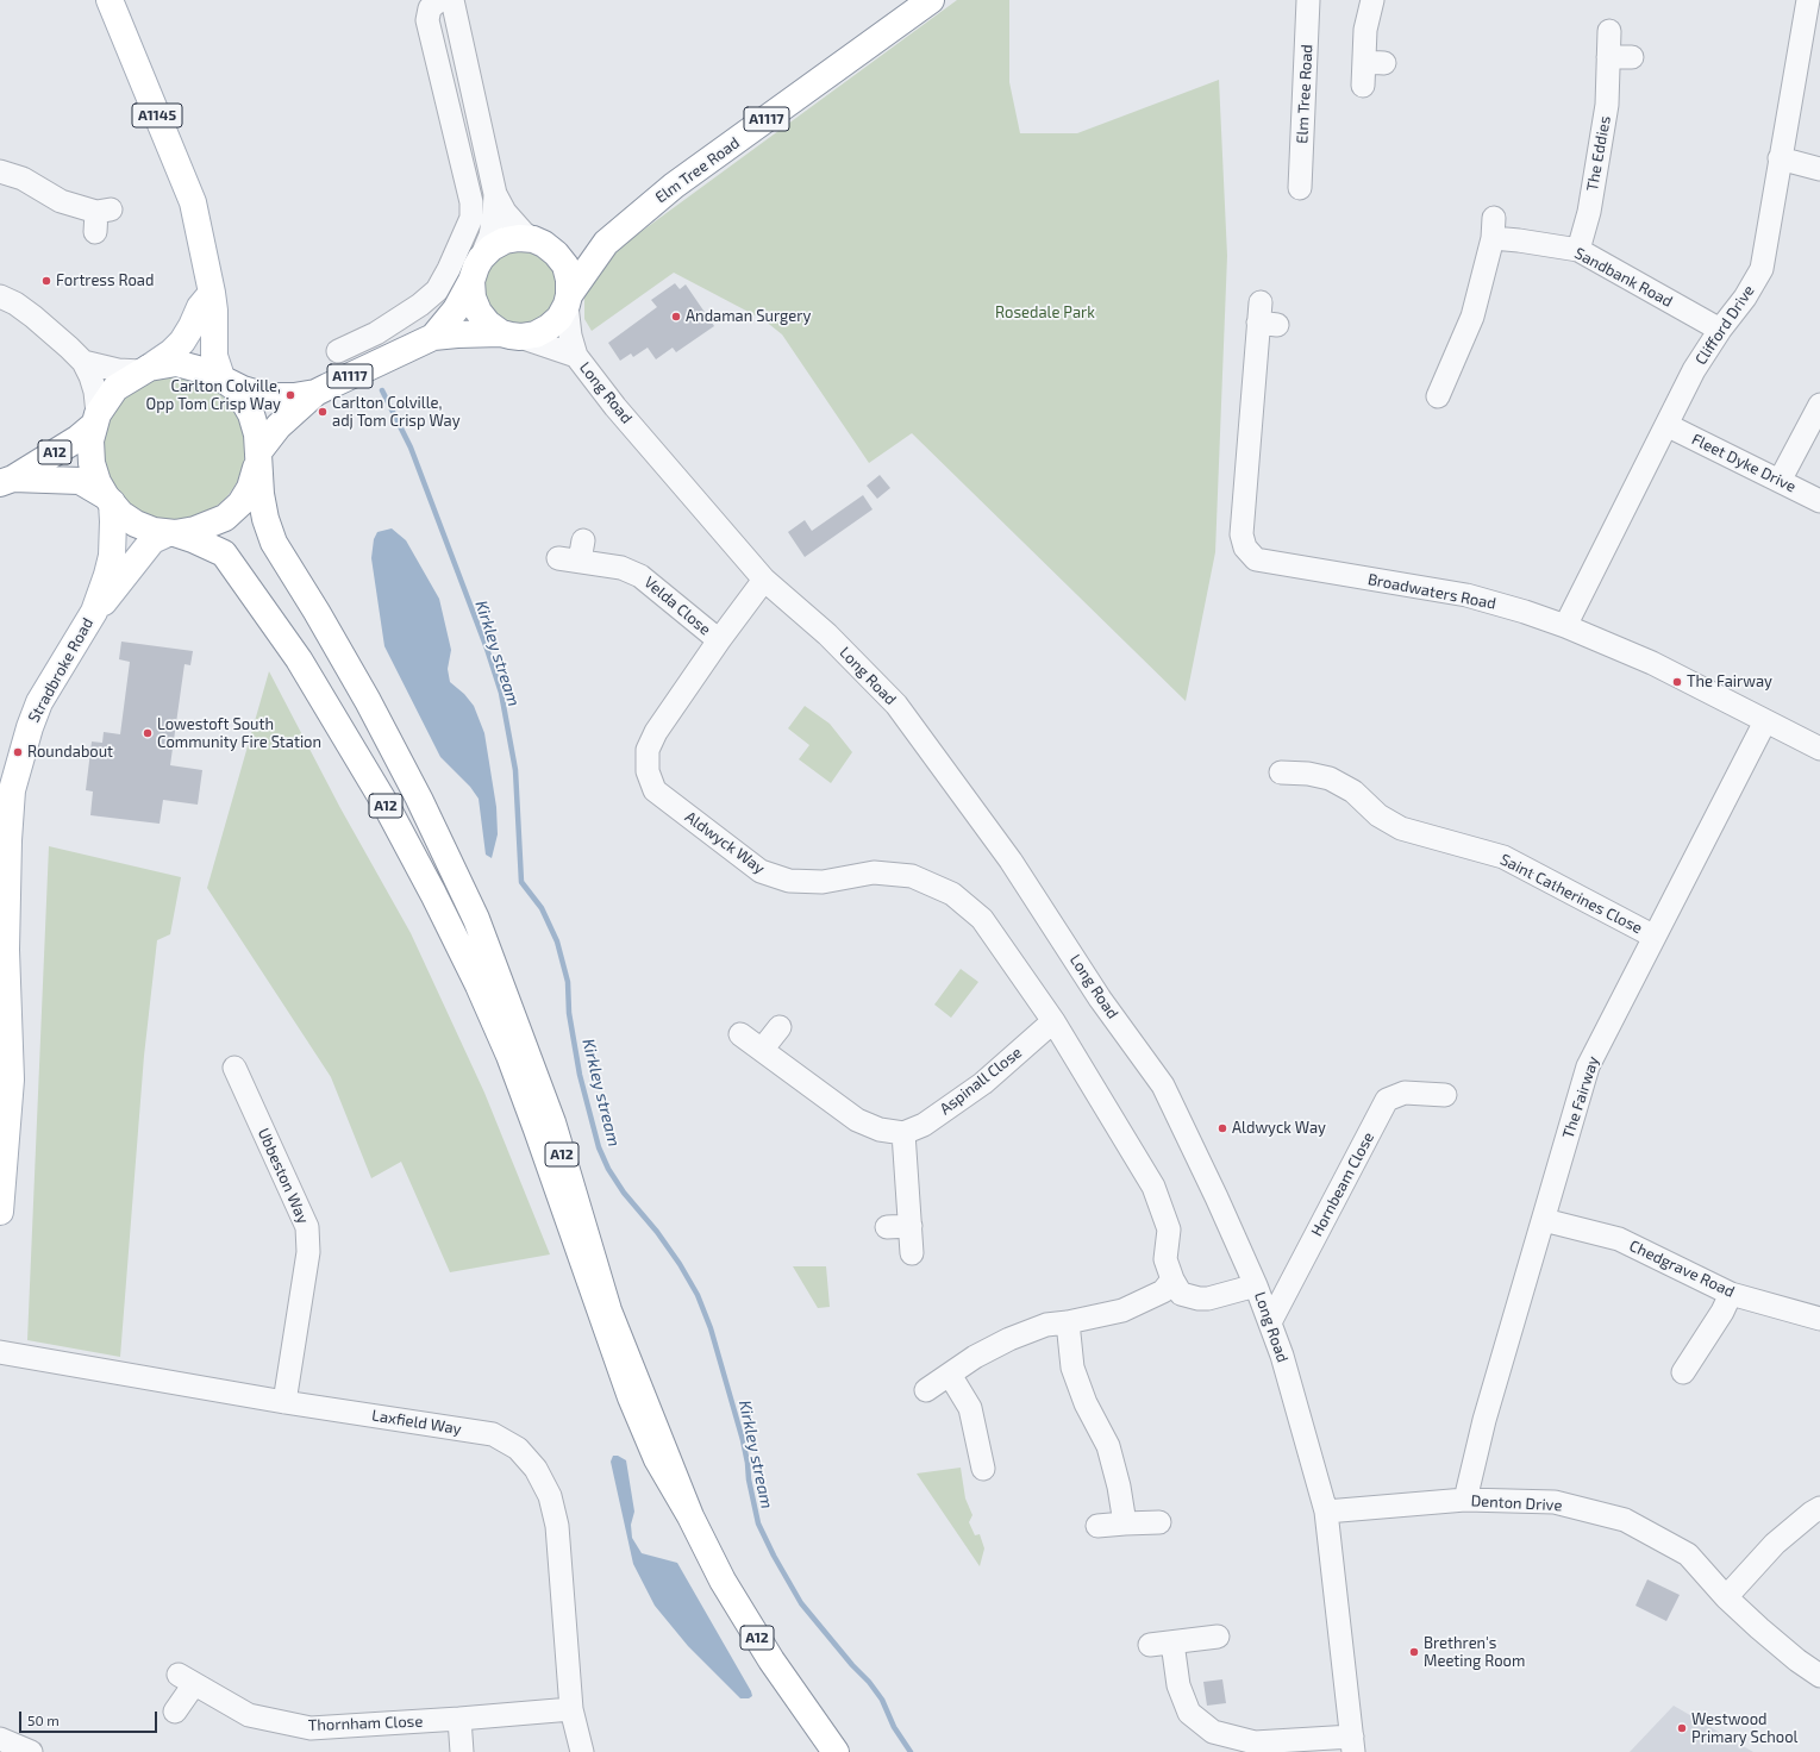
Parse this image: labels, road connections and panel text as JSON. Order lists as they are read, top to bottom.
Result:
{
  "streets": {
    "main road": [
      "Elm Tree Road",
      "A1145",
      "A1117",
      "A12",
      "Stradbroke Road"
    ],
    "street": [
      "The Eddies",
      "Sandbank Road",
      "Clifford Drive",
      "Long Road",
      "Fleet Dyke Drive",
      "Broadwaters Road",
      "Velda Close",
      "Aldwyck Way",
      "Saint Catherines Close",
      "Aspinall Close",
      "The Fairway",
      "Ubbeston Way",
      "Hornbeam Close",
      "Chedgrave Road",
      "Laxfield Way",
      "Denton Drive",
      "Thornham Close"
    ]
  },
  "crossings": [
    ["Elm Tree Road", "A1117"],
    ["Elm Tree Road", "Long Road"],
    ["A1145", "A1117"],
    ["A1145", "A12"],
    ["A1145", "Stradbroke Road"],
    ["A1117", "Long Road"],
    ["A1117", "A12"],
    ["A1117", "Stradbroke Road"],
    ["The Eddies", "Sandbank Road"],
    ["Sandbank Road", "Clifford Drive"],
    ["Clifford Drive", "Fleet Dyke Drive"],
    ["Clifford Drive", "Broadwaters Road"],
    ["Long Road", "Aldwyck Way"],
    ["Long Road", "Hornbeam Close"],
    ["Long Road", "Denton Drive"],
    ["A12", "Stradbroke Road"],
    ["Broadwaters Road", "The Fairway"],
    ["Velda Close", "Aldwyck Way"],
    ["Aldwyck Way", "Aspinall Close"],
    ["Saint Catherines Close", "The Fairway"],
    ["The Fairway", "Chedgrave Road"],
    ["The Fairway", "Denton Drive"],
    ["Ubbeston Way", "Laxfield Way"],
    ["Laxfield Way", "Thornham Close"]
  ],
  "water": ["Kirkley stream"],
  "parks": ["Rosedale Park"],
  "places": [
    "Fortress Road",
    "Andaman Surgery",
    "Carlton Colville, Opp Tom Crisp Way",
    "Carlton Colville, adj Tom Crisp Way",
    "The Fairway",
    "Lowestoft South Community Fire Station",
    "Roundabout",
    "Aldwyck Way",
    "Brethren's Meeting Room",
    "Westwood Primary School"
  ],
  "scale_bar": "50 m"
}
